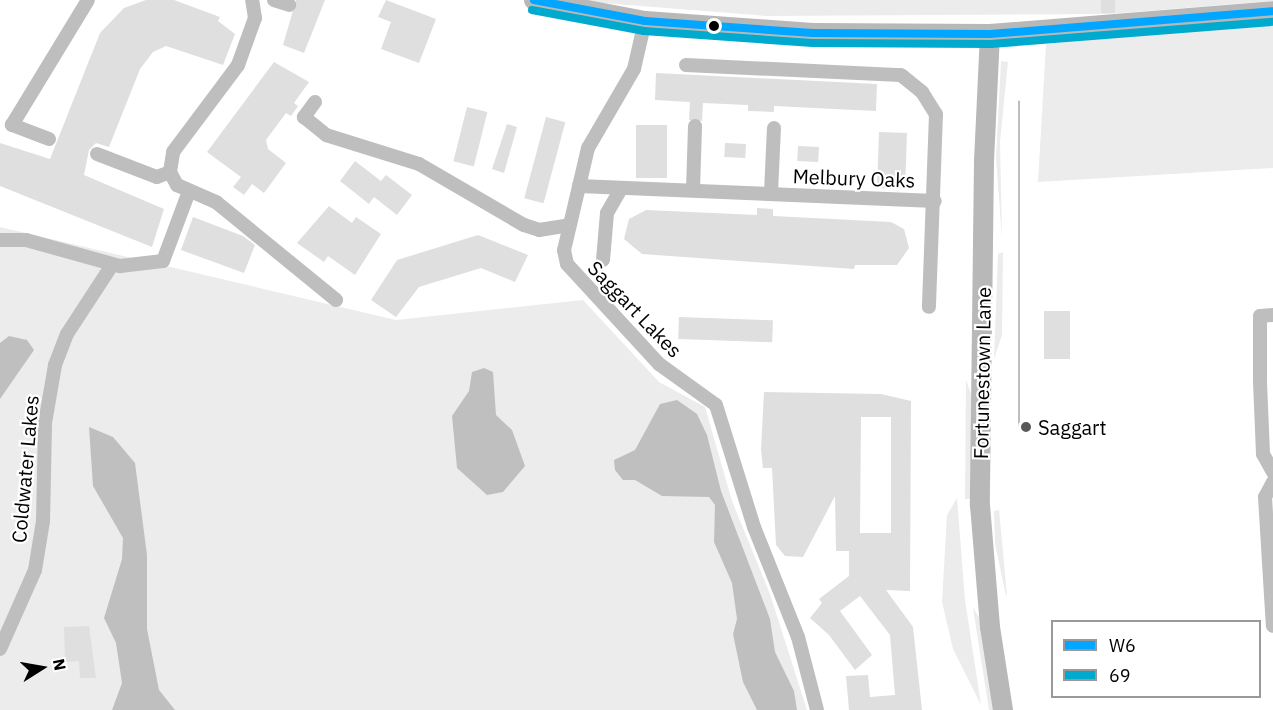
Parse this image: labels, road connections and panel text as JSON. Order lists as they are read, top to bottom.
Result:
{
  "streets": {
    "street": [
      "Melbury Oaks",
      "Saggart Lakes",
      "Fortunestown Lane",
      "Coldwater Lakes"
    ]
  },
  "crossings": [
    ["Melbury Oaks", "Saggart Lakes"]
  ],
  "places": ["Saggart"],
  "lines": ["transit line W6", "transit line 69"],
  "legend": ["W6", "69"],
  "north": "right"
}
